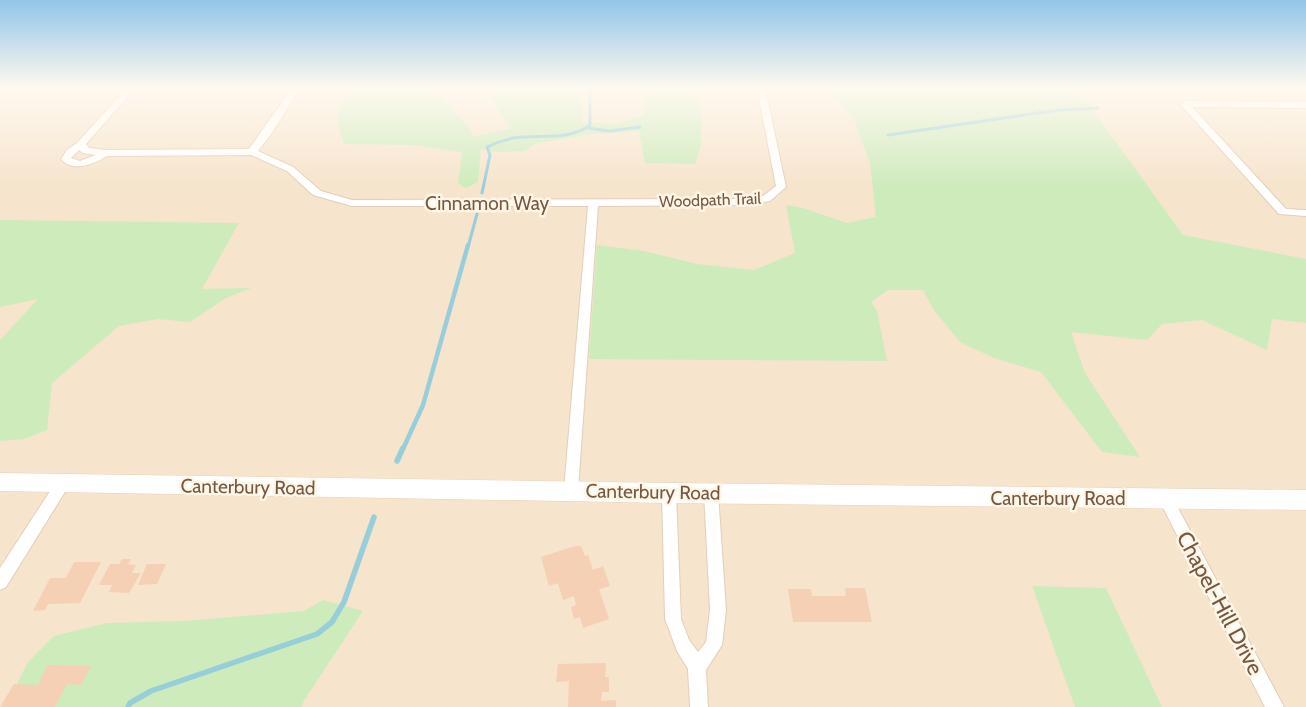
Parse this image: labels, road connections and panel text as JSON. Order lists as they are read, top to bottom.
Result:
{
  "streets": {
    "street": [
      "Woodpath Trail",
      "Cinnamon Way",
      "Canterbury Road",
      "Chapel-Hill Drive"
    ]
  },
  "crossings": [
    ["Woodpath Trail", "Cinnamon Way"],
    ["Canterbury Road", "Chapel-Hill Drive"]
  ]
}
